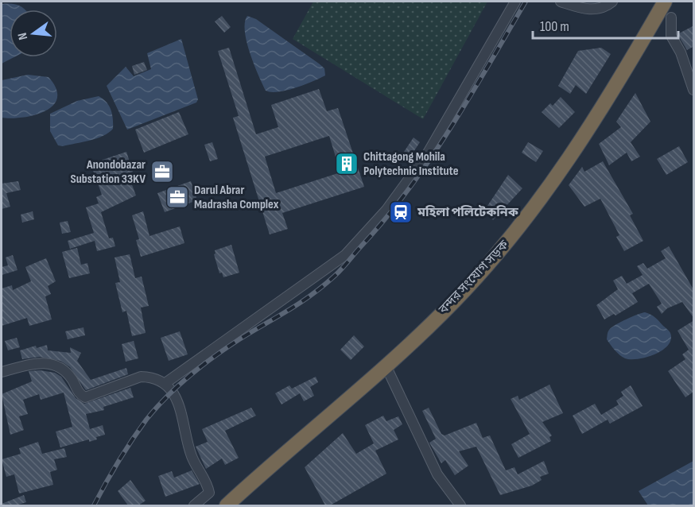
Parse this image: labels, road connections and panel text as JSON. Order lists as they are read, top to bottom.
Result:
{
  "streets": {
    "highway": ["বন্দর সংযোগ সড়ক"]
  },
  "places": {
    "building": ["Chittagong Mohila Polytechnic Institute"],
    "office": ["Anondobazar Substation 33KV", "Darul Abrar Madrasha Complex"],
    "station": ["মহিলা পলিটেকনিক"]
  },
  "scale_bar": "100 m",
  "north": "left"
}
